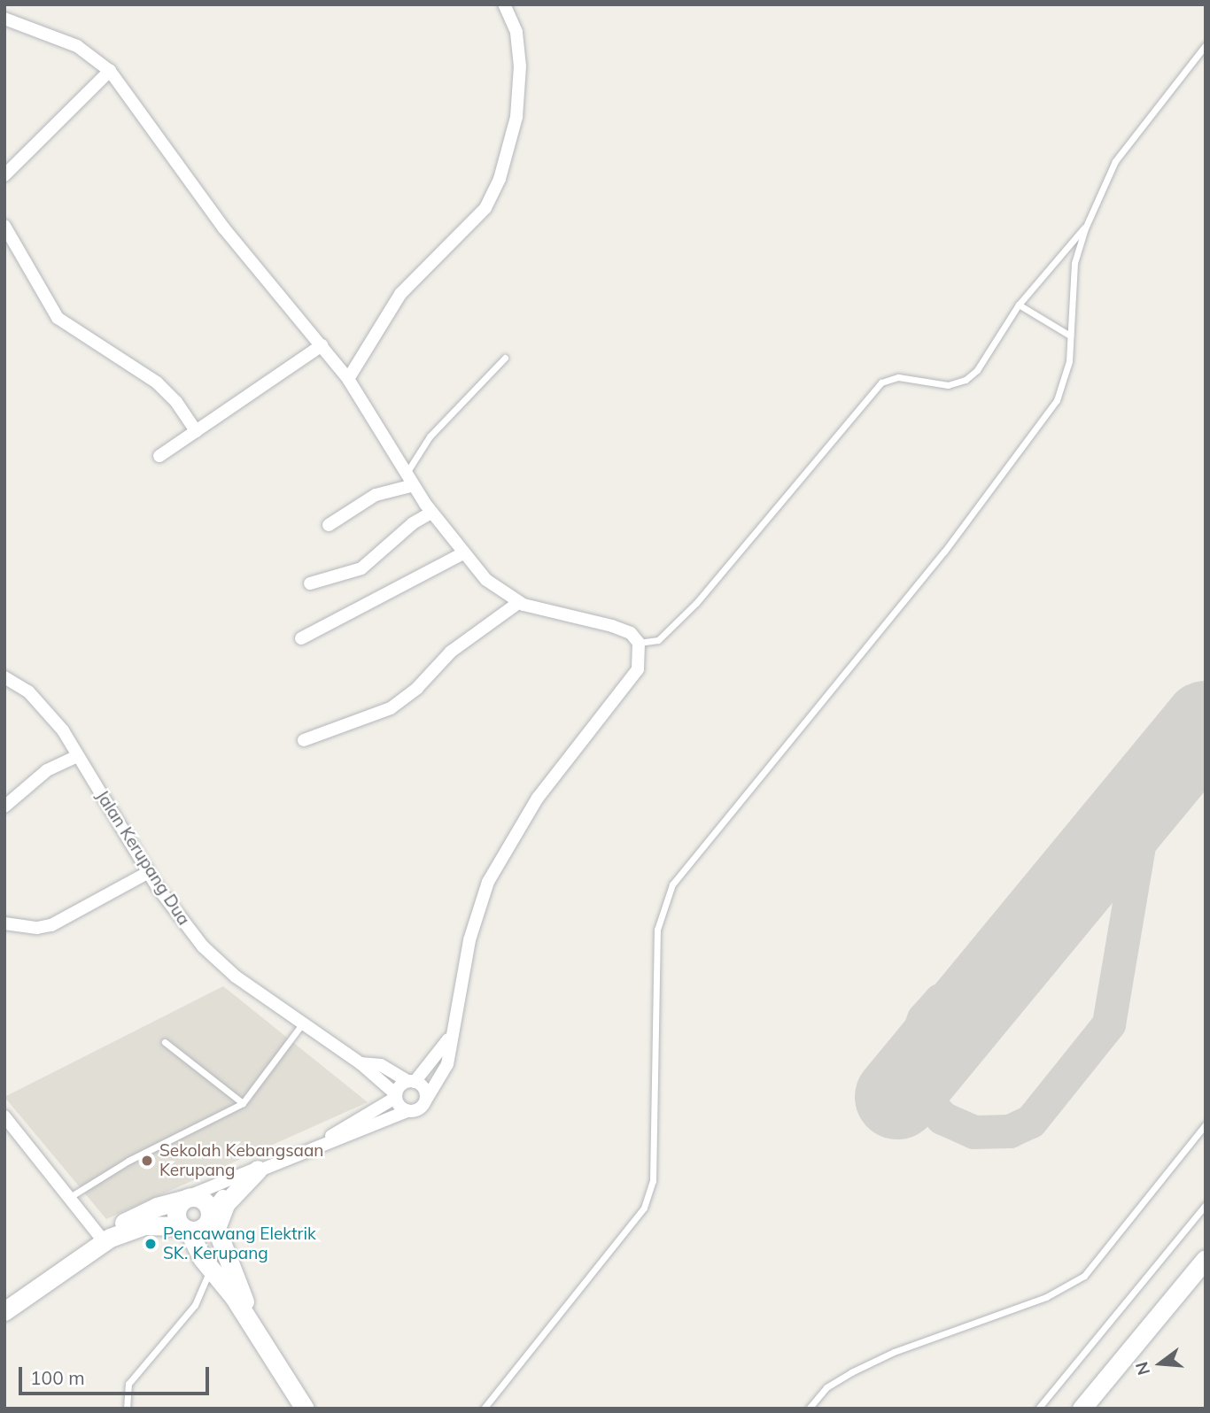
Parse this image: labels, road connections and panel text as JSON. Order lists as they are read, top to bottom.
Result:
{
  "streets": {
    "street": ["Jalan Kerupang Dua"]
  },
  "places": ["Sekolah Kebangsaan Kerupang", "Pencawang Elektrik SK. Kerupang"],
  "scale_bar": "100 m",
  "north": "left"
}
